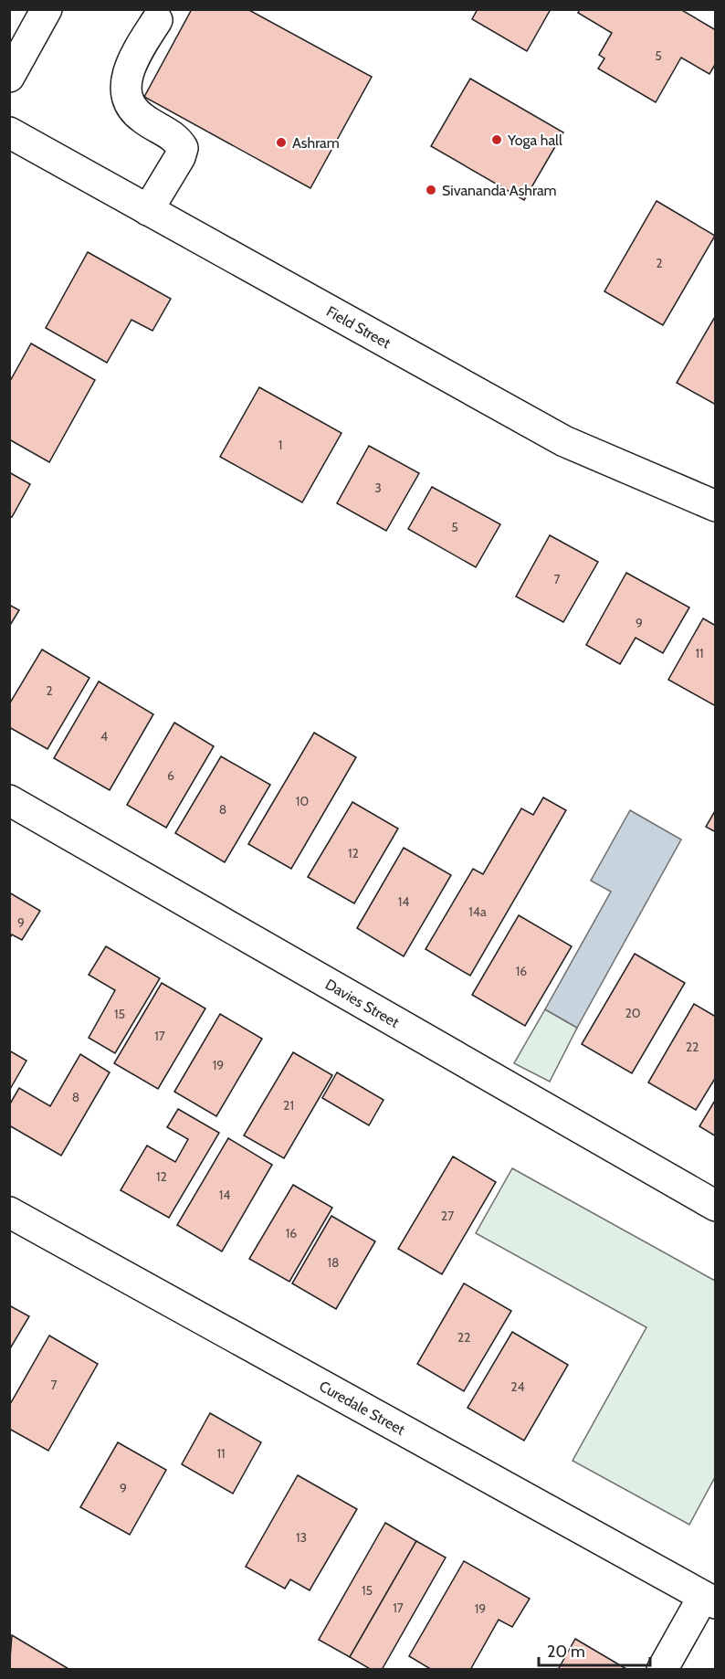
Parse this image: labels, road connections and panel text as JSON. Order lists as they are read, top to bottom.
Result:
{
  "streets": {
    "street": ["Field Street", "Davies Street", "Curedale Street"]
  },
  "places": ["Yoga hall", "Ashram", "Sivananda Ashram"],
  "house_numbers": [
    "5",
    "2",
    "1",
    "3",
    "5",
    "7",
    "9",
    "11",
    "2",
    "4",
    "6",
    "10",
    "8",
    "12",
    "14",
    "14a",
    "9",
    "16",
    "20",
    "15",
    "17",
    "22",
    "19",
    "8",
    "21",
    "12",
    "14",
    "27",
    "16",
    "18",
    "22",
    "7",
    "24",
    "11",
    "9",
    "13",
    "15",
    "17",
    "19"
  ],
  "scale_bar": "20 m"
}
